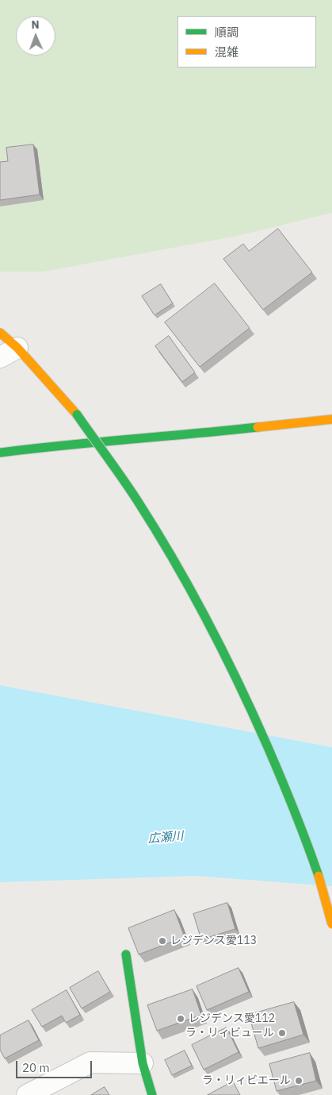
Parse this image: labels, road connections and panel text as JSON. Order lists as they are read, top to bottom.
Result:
{
  "water": ["広瀬川"],
  "places": [
    "レジデンス愛113",
    "レジデンス愛112",
    "ラ・リィビュール",
    "ラ・リィビエール"
  ],
  "legend": ["順調", "混雑"],
  "scale_bar": "20 m",
  "north": "top"
}
